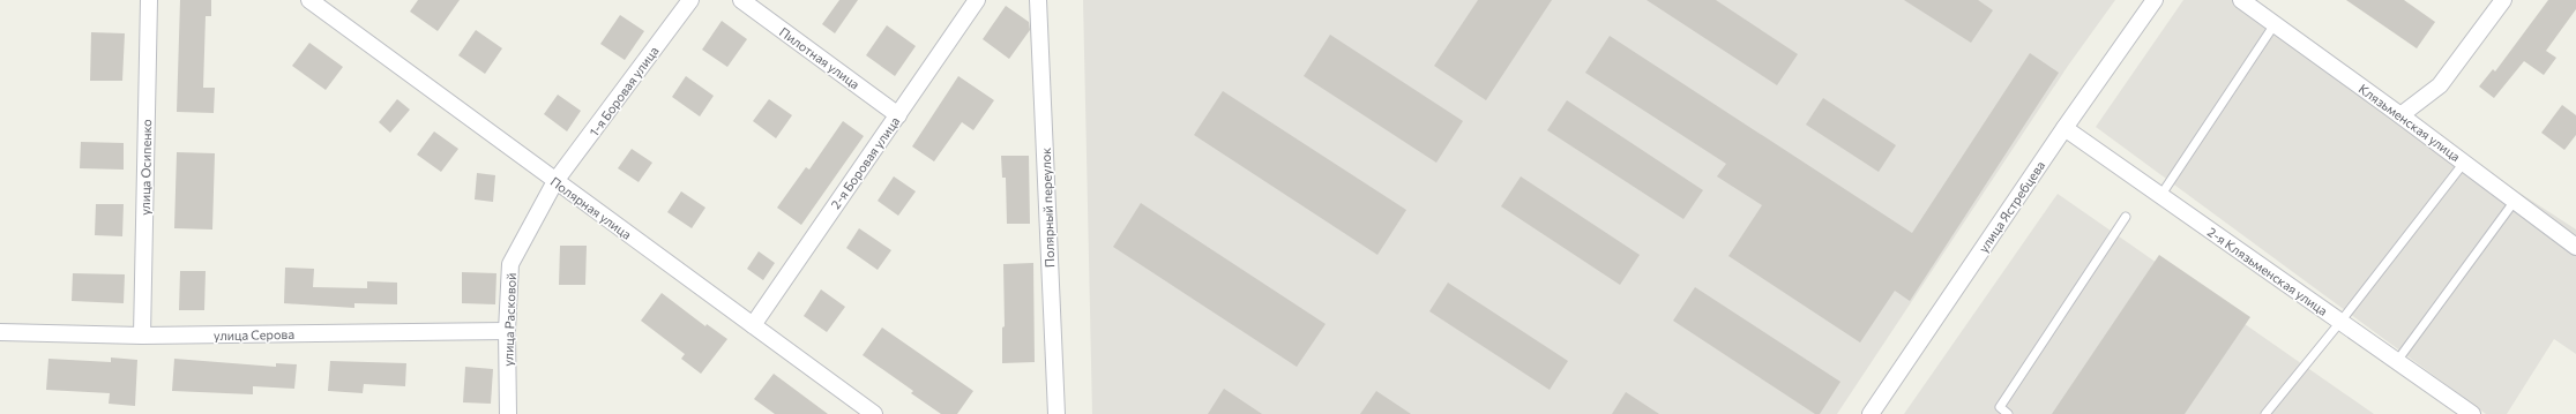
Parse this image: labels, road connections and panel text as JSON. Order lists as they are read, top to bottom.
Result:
{
  "streets": {
    "street": [
      "Пилотная улица",
      "1-я Боровая улица",
      "Клязьменская улица",
      "2-я Боровая улица",
      "улица Осипенко",
      "улица Ястребцева",
      "Полярная улица",
      "Полярный переулок",
      "2-я Клязьменская улица",
      "улица Расковой",
      "улица Серова"
    ]
  },
  "crossings": [
    ["Пилотная улица", "2-я Боровая улица"],
    ["1-я Боровая улица", "Полярная улица"],
    ["1-я Боровая улица", "улица Расковой"],
    ["2-я Боровая улица", "Полярная улица"],
    ["улица Осипенко", "улица Серова"],
    ["улица Ястребцева", "2-я Клязьменская улица"],
    ["Полярная улица", "улица Расковой"],
    ["улица Расковой", "улица Серова"]
  ]
}
